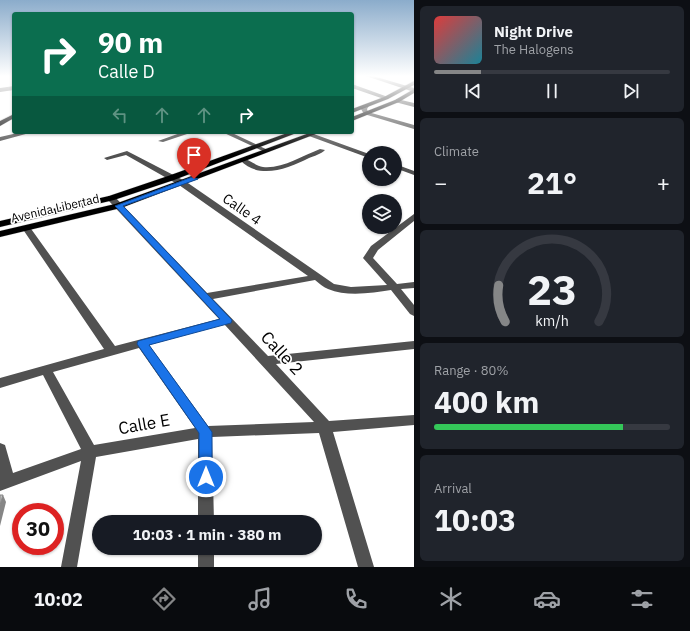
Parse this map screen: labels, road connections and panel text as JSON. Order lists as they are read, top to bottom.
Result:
{
  "streets": {
    "main road": ["Avenida Libertad"],
    "street": ["Calle 4", "Calle 2", "Calle E"]
  },
  "crossings": [
    ["Avenida Libertad", "Calle 4"],
    ["Avenida Libertad", "Calle 2"],
    ["Calle 2", "Calle E"]
  ],
  "page": {
    "turn": ["90 m", "Calle D"],
    "song": ["Night Drive", "The Halogens"],
    "tile": [
      "Climate",
      ["Range · 80%", "400 km"],
      ["Arrival", "10:03"]
    ],
    "heat": ["−", "21°", "+"],
    "limit": "30",
    "trip": "10:03 · 1 min · 380 m",
    "tabs": "10:02",
    "gauge": ["23", "km/h"]
  }
}
